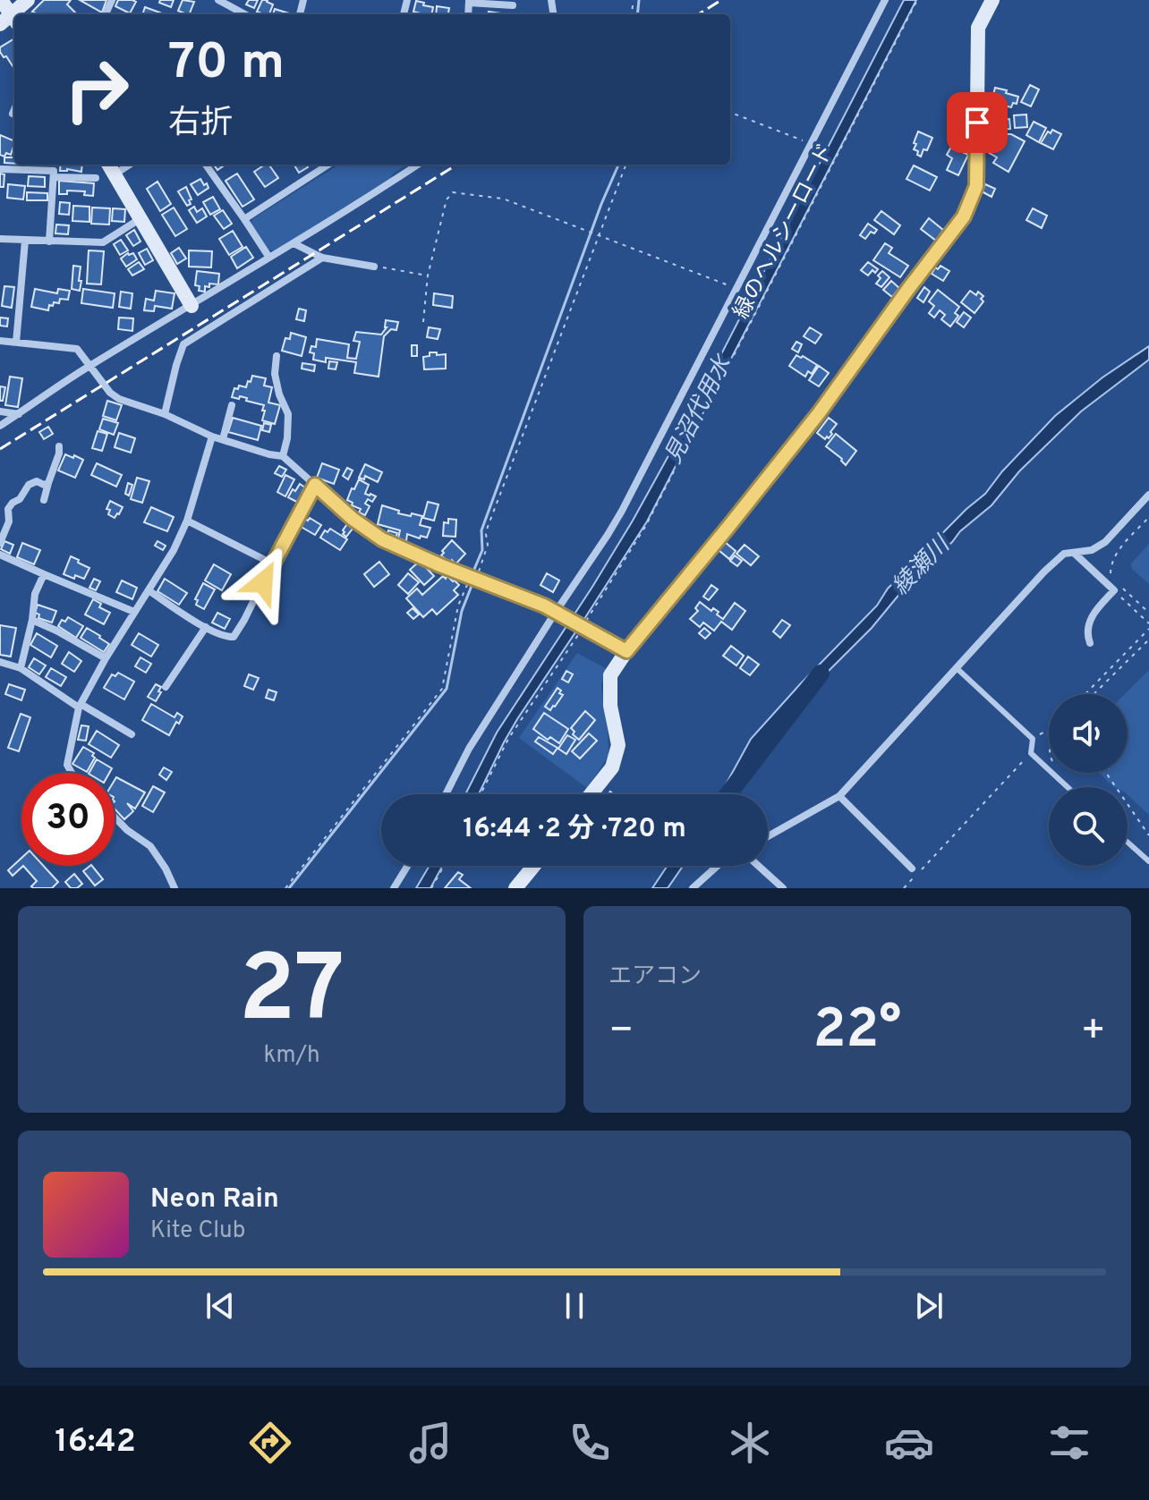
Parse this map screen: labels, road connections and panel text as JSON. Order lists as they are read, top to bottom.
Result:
{
  "streets": {
    "path": ["緑のヘルシーロード"]
  },
  "water": ["見沼代用水", "綾瀬川"],
  "page": {
    "turn": ["70 m", "右折"],
    "limit": "30",
    "trip": "16:44 · 2 分 · 720 m",
    "tile": [
      ["27", "km/h"],
      "エアコン"
    ],
    "heat": ["−", "22°", "+"],
    "song": ["Neon Rain", "Kite Club"],
    "tabs": "16:42"
  }
}
